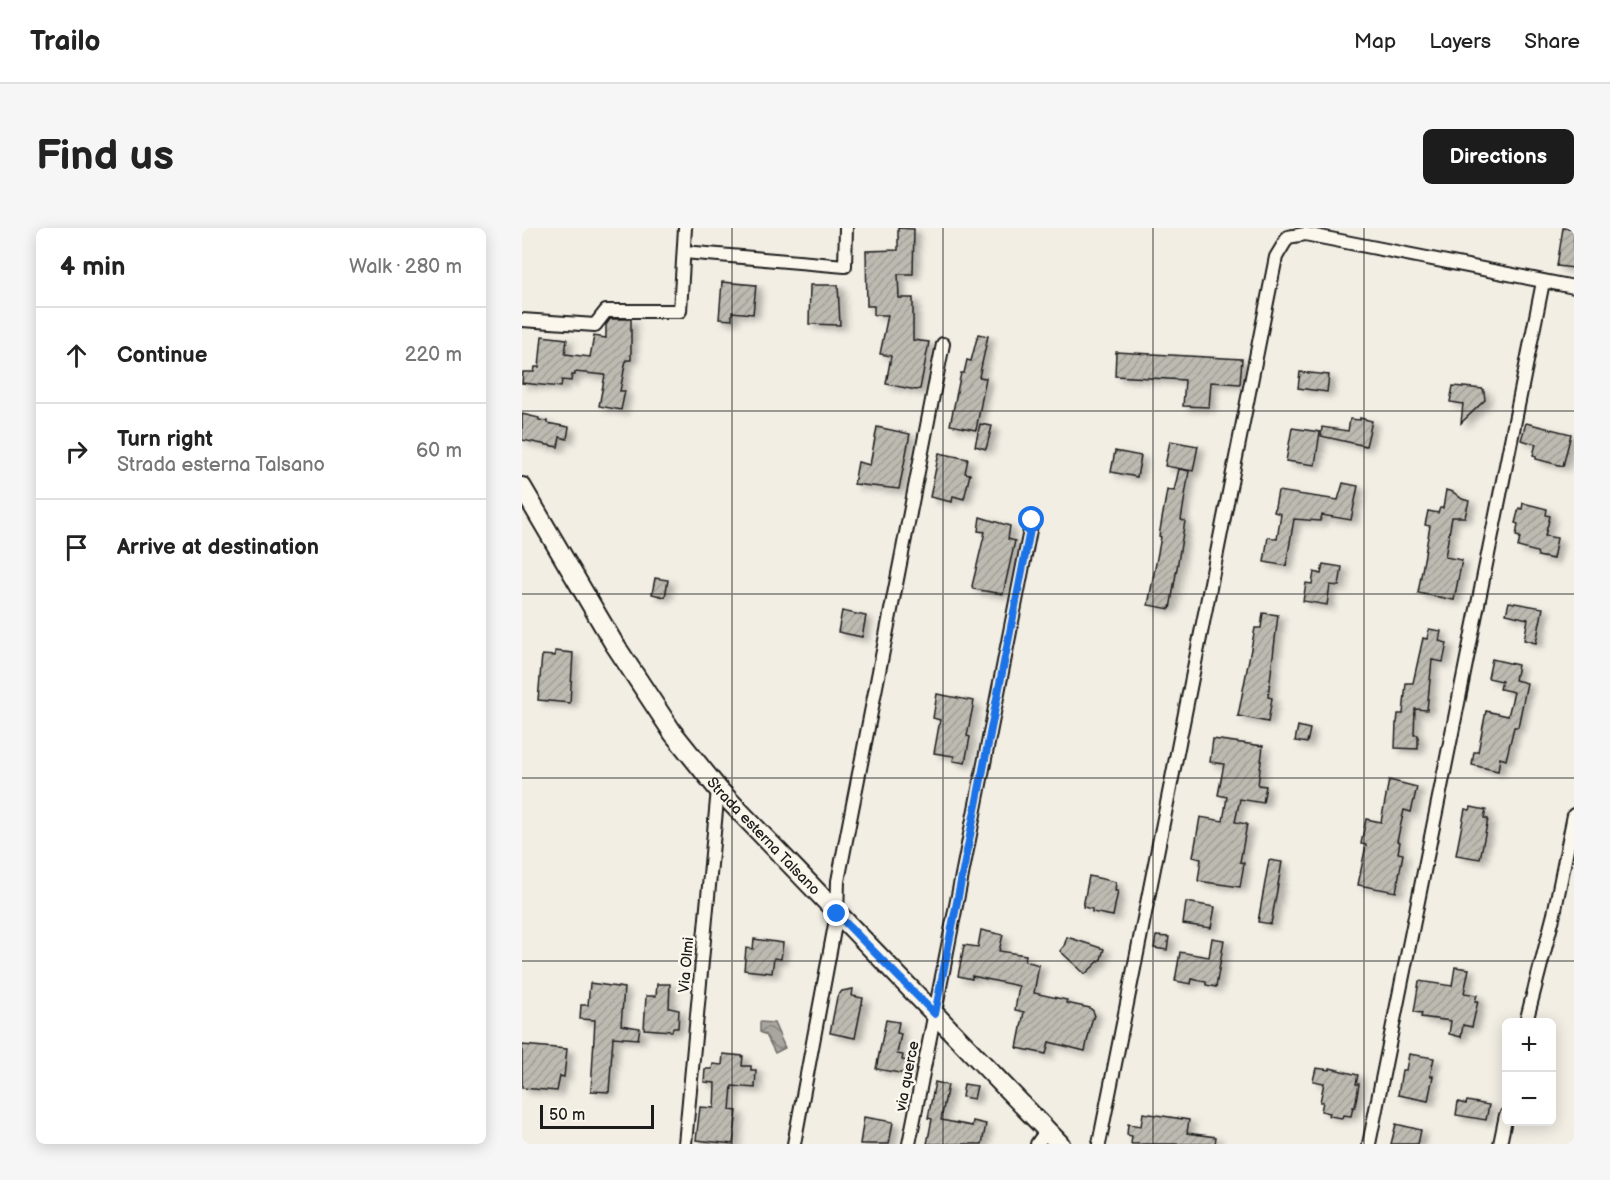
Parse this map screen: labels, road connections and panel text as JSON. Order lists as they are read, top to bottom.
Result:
{
  "streets": {
    "street": ["Strada esterna Talsano", "Via Olmi", "via querce"]
  },
  "crossings": [
    ["Strada esterna Talsano", "Via Olmi"],
    ["Strada esterna Talsano", "via querce"]
  ],
  "scale_bar": "50 m",
  "page": {
    "header": "Trailo",
    "nav": ["Map", "Layers", "Share"],
    "buttons": "Directions",
    "title": "Find us",
    "heading": ["4 min", "Walk · 280 m"],
    "list": [
      ["Continue", "220 m"],
      ["Turn right", "Strada esterna Talsano", "60 m"],
      "Arrive at destination"
    ],
    "map_buttons": ["+", "−"],
    "scale": "50 m"
  }
}
